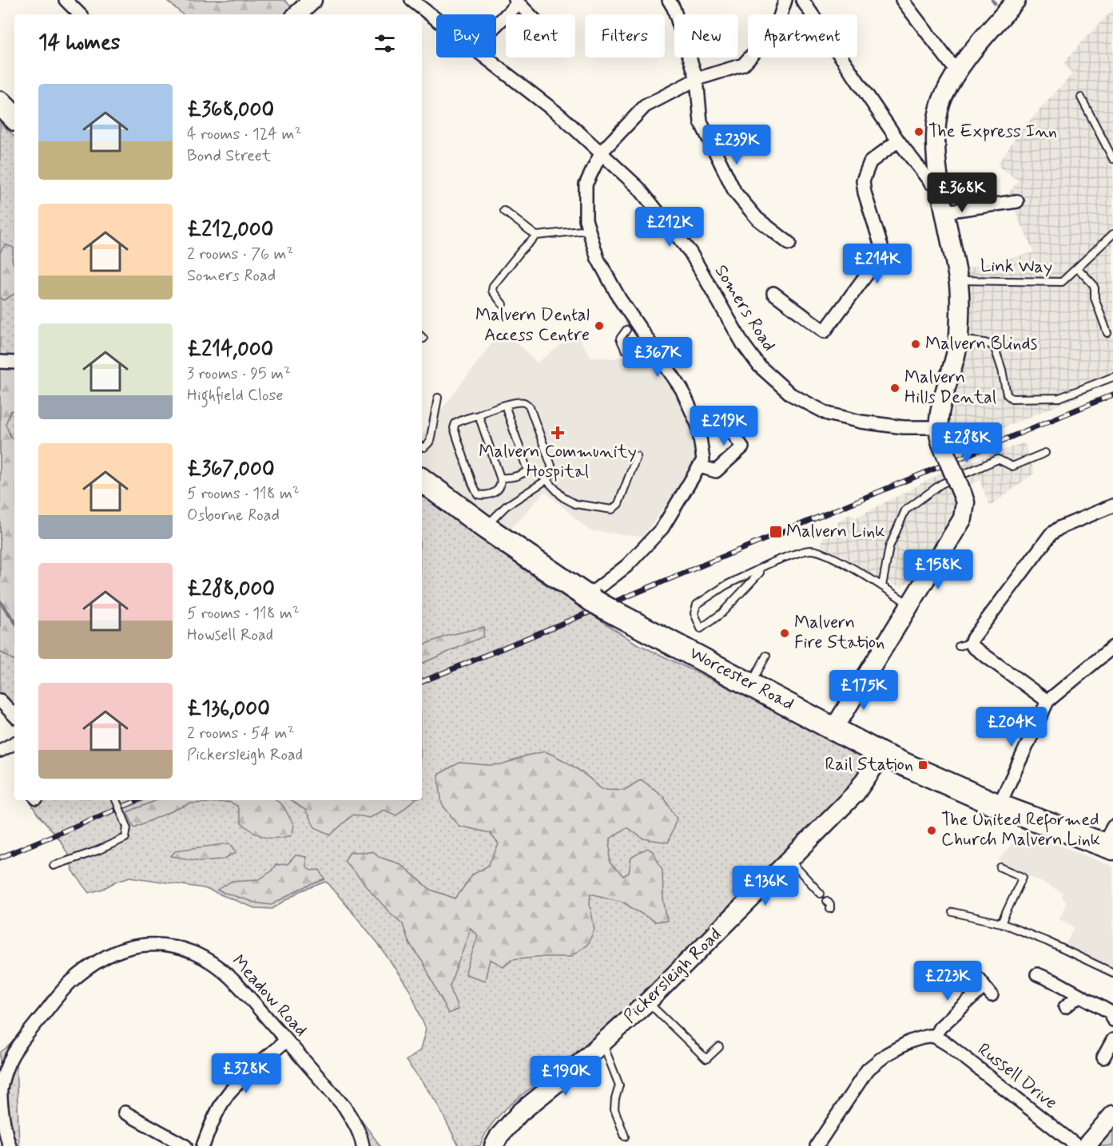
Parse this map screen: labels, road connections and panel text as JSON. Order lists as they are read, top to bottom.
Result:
{
  "streets": {
    "highway": ["Worcester Road"],
    "street": [
      "Somers Road",
      "Pickersleigh Road",
      "Meadow Road",
      "Russell Drive"
    ],
    "lane": ["Link Way"]
  },
  "crossings": [
    ["Worcester Road", "Pickersleigh Road"]
  ],
  "places": {
    "other": [
      "The Express Inn",
      "Malvern Dental Access Centre",
      "Malvern Blinds",
      "Malvern Hills Dental",
      "Malvern Fire Station",
      "The United Reformed Church Malvern Link"
    ],
    "health": ["Malvern Community Hospital"],
    "transit": ["Malvern Link", "Rail Station"]
  },
  "page": {
    "chip": [
      "Buy",
      "Rent",
      "Filters",
      "New",
      "Apartment"
    ],
    "heading": "14 homes",
    "list": [
      {
        "name": "£368,000",
        "note": "4 rooms · 124 m² · Bond Street"
      },
      {
        "name": "£212,000",
        "note": "2 rooms · 76 m² · Somers Road"
      },
      {
        "name": "£214,000",
        "note": "3 rooms · 95 m² · Highfield Close"
      },
      {
        "name": "£367,000",
        "note": "5 rooms · 118 m² · Osborne Road"
      },
      {
        "name": "£288,000",
        "note": "5 rooms · 118 m² · Howsell Road"
      },
      {
        "name": "£136,000",
        "note": "2 rooms · 54 m² · Pickersleigh Road"
      }
    ],
    "price": [
      "£239K",
      "£368K",
      "£212K",
      "£214K",
      "£367K",
      "£219K",
      "£288K",
      "£158K",
      "£175K",
      "£204K",
      "£136K",
      "£223K",
      "£328K",
      "£190K"
    ]
  }
}
